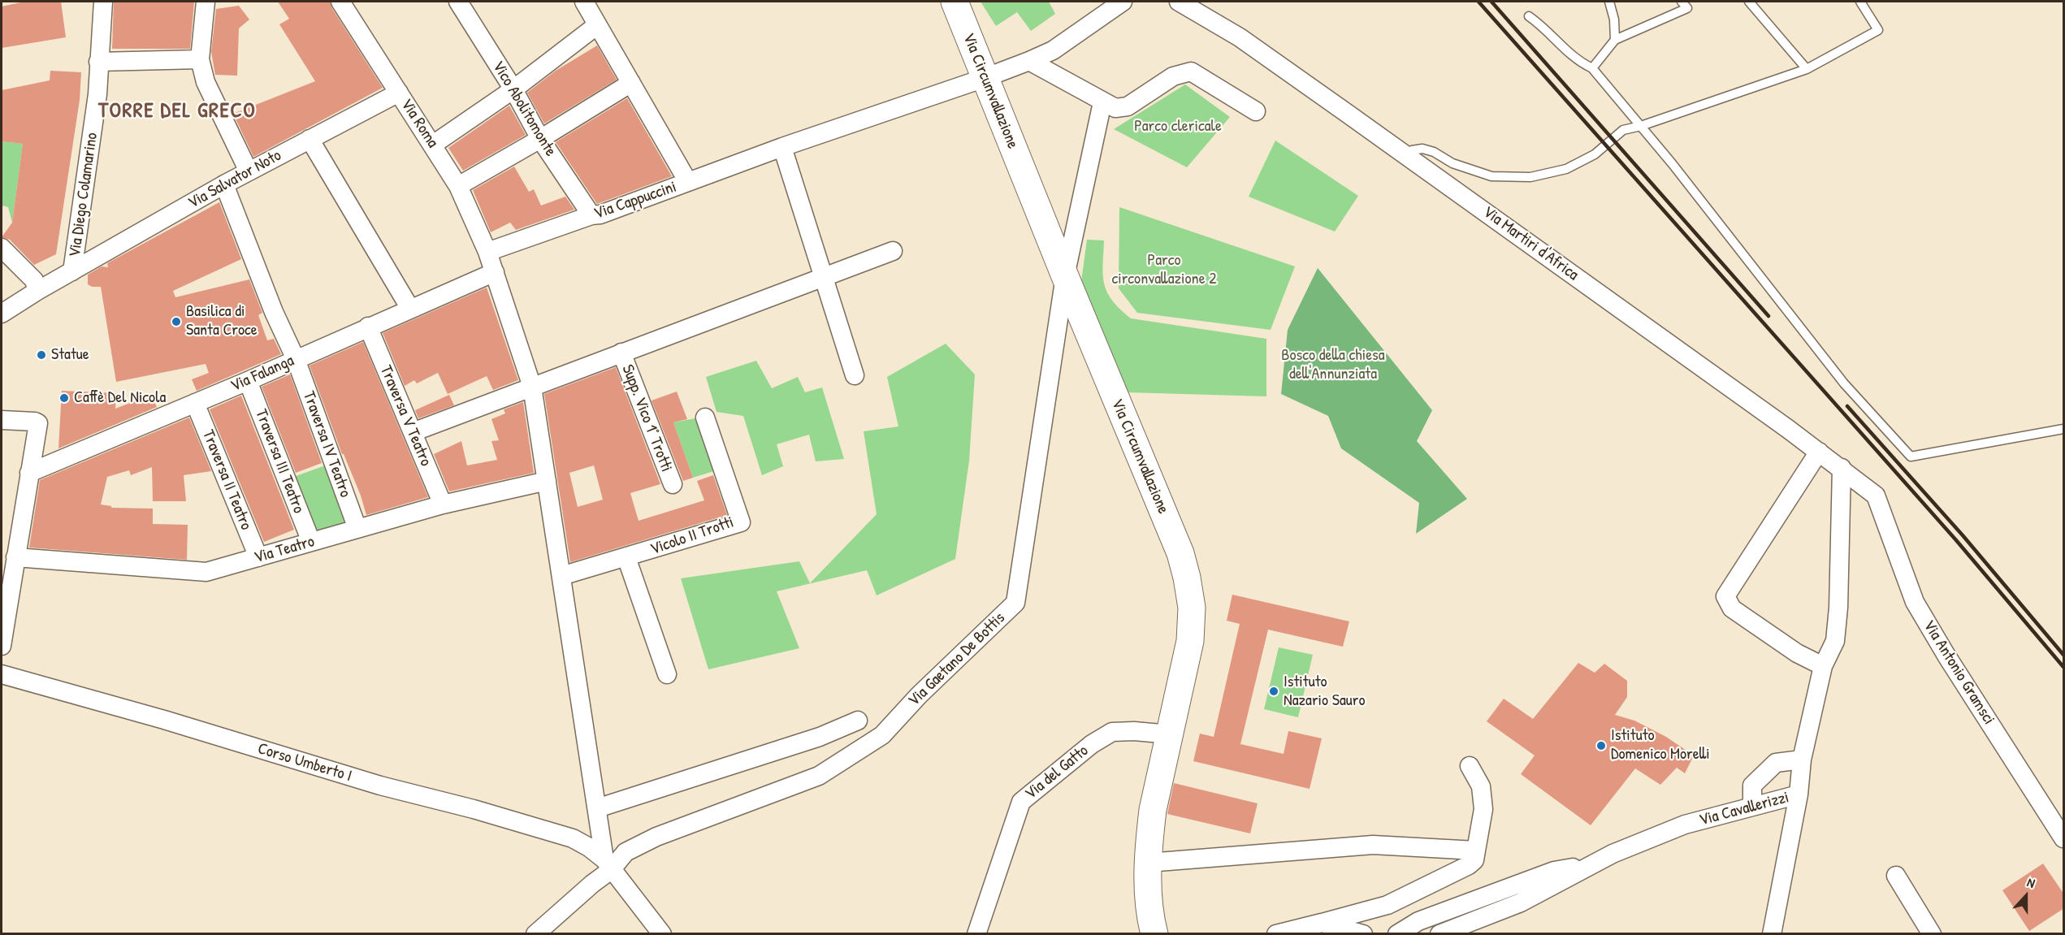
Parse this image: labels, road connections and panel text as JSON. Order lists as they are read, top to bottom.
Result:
{
  "streets": {
    "main road": ["Via Circumvallazione"],
    "street": [
      "Vico Abolitomonte",
      "Via Roma",
      "Via Salvator Noto",
      "Via Diego Colamarino",
      "Via Cappuccini",
      "Via Martiri d'Africa",
      "Via Falanga",
      "Traversa V Teatro",
      "Supp. Vico 1° Trotti",
      "Traversa IV Teatro",
      "Traversa III Teatro",
      "Traversa II Teatro",
      "Vicolo II Trotti",
      "Via Teatro",
      "Via Gaetano De Bottis",
      "Via Antonio Gramsci",
      "Corso Umberto I",
      "Via del Gatto",
      "Via Cavallerizzi"
    ]
  },
  "crossings": [
    ["Via Circumvallazione", "Via Cappuccini"],
    ["Via Circumvallazione", "Via Gaetano De Bottis"],
    ["Via Circumvallazione", "Via del Gatto"],
    ["Vico Abolitomonte", "Via Cappuccini"],
    ["Via Roma", "Via Salvator Noto"],
    ["Via Roma", "Via Cappuccini"],
    ["Via Roma", "Via Falanga"],
    ["Via Roma", "Vicolo II Trotti"],
    ["Via Roma", "Via Teatro"],
    ["Via Roma", "Via Gaetano De Bottis"],
    ["Via Roma", "Corso Umberto I"],
    ["Via Salvator Noto", "Via Diego Colamarino"],
    ["Via Salvator Noto", "Traversa IV Teatro"],
    ["Via Martiri d'Africa", "Via Antonio Gramsci"],
    ["Via Martiri d'Africa", "Via Cavallerizzi"],
    ["Via Falanga", "Traversa V Teatro"],
    ["Via Falanga", "Traversa IV Teatro"],
    ["Via Falanga", "Traversa III Teatro"],
    ["Via Falanga", "Traversa II Teatro"],
    ["Traversa V Teatro", "Via Teatro"],
    ["Traversa IV Teatro", "Via Teatro"],
    ["Traversa III Teatro", "Via Teatro"],
    ["Traversa II Teatro", "Via Teatro"],
    ["Via Gaetano De Bottis", "Corso Umberto I"]
  ],
  "districts": ["TORRE DEL GRECO"],
  "parks": ["Parco clericale", "Parco circonvallazione 2", "Bosco della chiesa dell'Annunziata"],
  "places": [
    "Basilica di Santa Croce",
    "Statue",
    "Caffè Del Nicola",
    "Istituto Nazario Sauro",
    "Istituto Domenico Morelli"
  ],
  "north": "top"
}
